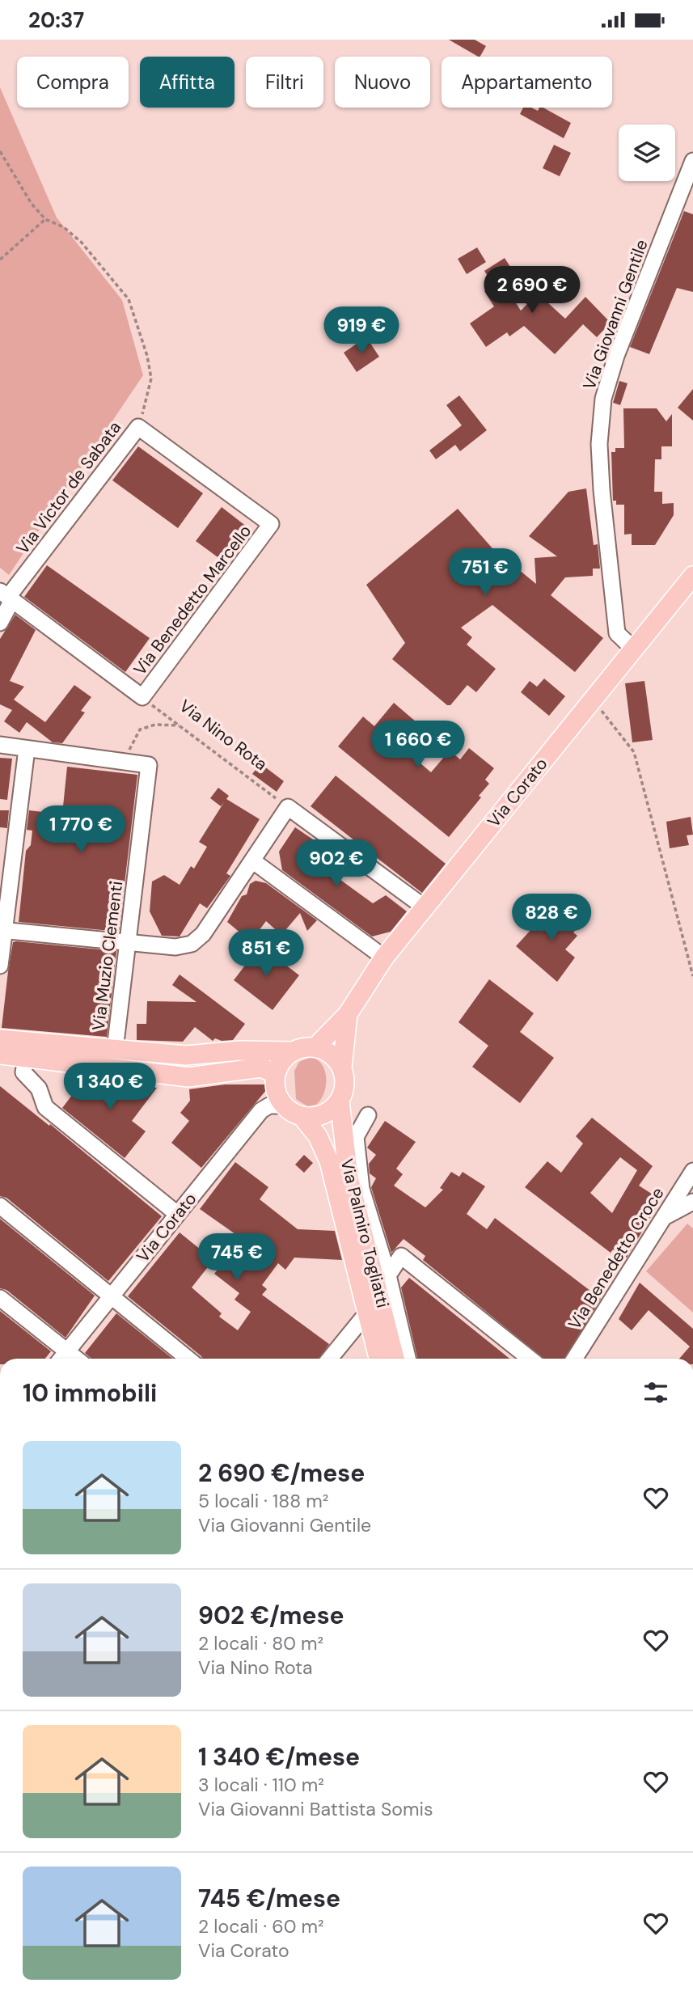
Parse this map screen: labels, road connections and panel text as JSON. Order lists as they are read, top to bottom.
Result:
{
  "streets": {
    "main road": ["Via Corato", "Via Palmiro Togliatti"],
    "street": [
      "Via Giovanni Gentile",
      "Via Victor de Sabata",
      "Via Benedetto Marcello",
      "Via Muzio Clementi",
      "Via Benedetto Croce"
    ],
    "path": ["Via Nino Rota"]
  },
  "crossings": [
    ["Via Giovanni Gentile", "Via Corato"],
    ["Via Victor de Sabata", "Via Benedetto Marcello"],
    ["Via Benedetto Marcello", "Via Nino Rota"],
    ["Via Corato", "Via Palmiro Togliatti"]
  ],
  "page": {
    "status": "20:37",
    "chip": [
      "Compra",
      "Affitta",
      "Filtri",
      "Nuovo",
      "Appartamento"
    ],
    "price": [
      "2 690 €",
      "919 €",
      "751 €",
      "1 660 €",
      "1 770 €",
      "902 €",
      "828 €",
      "851 €",
      "1 340 €",
      "745 €"
    ],
    "heading": "10 immobili",
    "list": [
      {
        "name": "2 690 €/mese",
        "note": "5 locali · 188 m² · Via Giovanni Gentile"
      },
      {
        "name": "902 €/mese",
        "note": "2 locali · 80 m² · Via Nino Rota"
      },
      {
        "name": "1 340 €/mese",
        "note": "3 locali · 110 m² · Via Giovanni Battista Somis"
      },
      {
        "name": "745 €/mese",
        "note": "2 locali · 60 m² · Via Corato"
      }
    ]
  }
}
